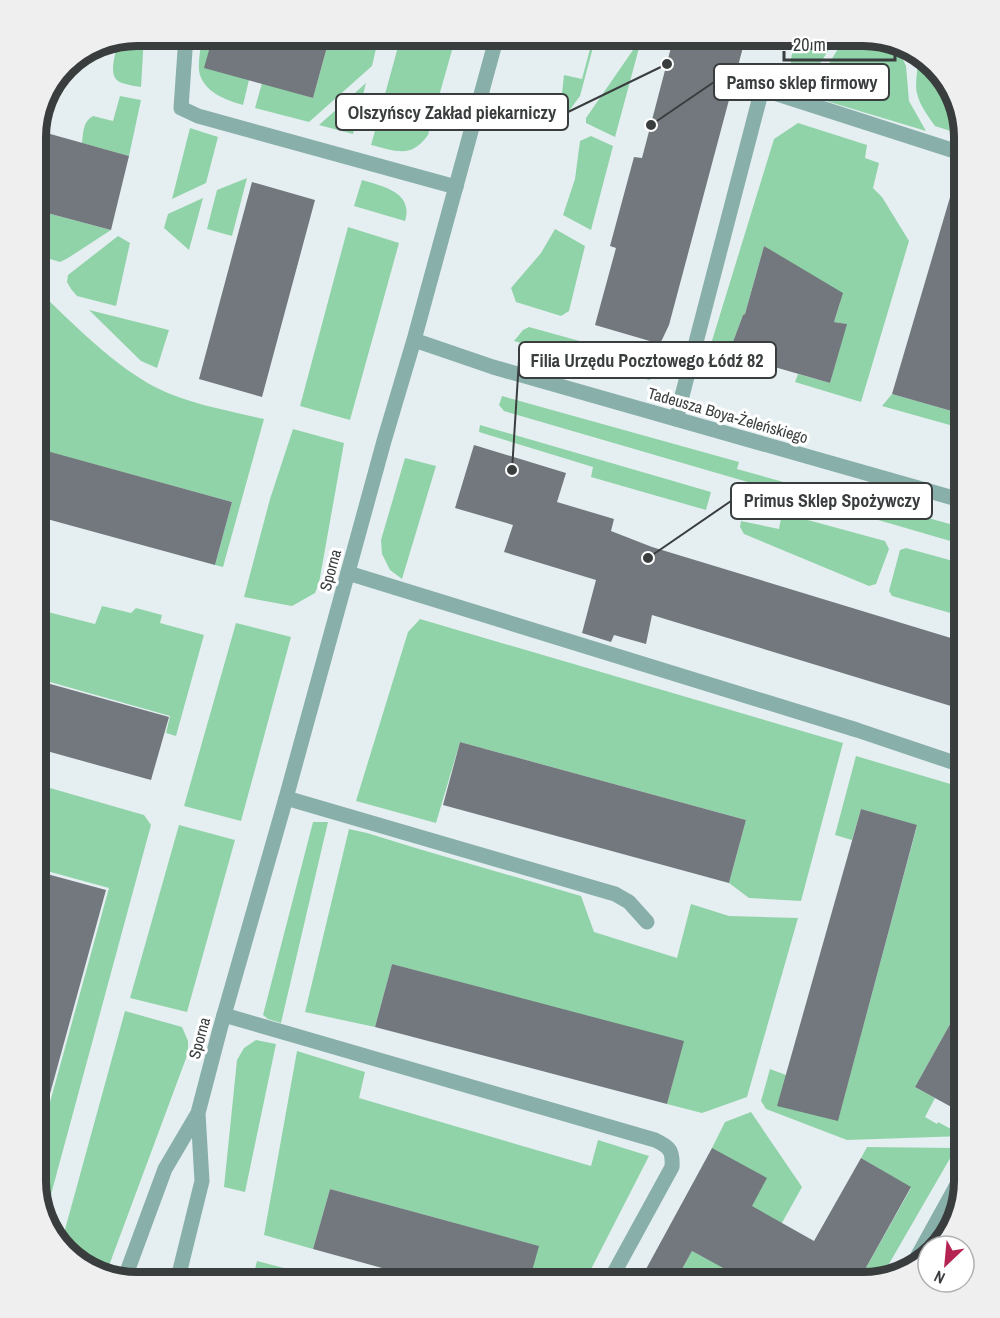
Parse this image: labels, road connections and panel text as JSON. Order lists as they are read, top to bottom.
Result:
{
  "streets": {
    "street": ["Tadeusza Boya-Żeleńskiego", "Sporna"]
  },
  "crossings": [
    ["Tadeusza Boya-Żeleńskiego", "Sporna"]
  ],
  "places": [
    "Olszyńscy Zakład piekarniczy",
    "Pamso sklep firmowy",
    "Filia Urzędu Pocztowego Łódź 82",
    "Primus Sklep Spożywczy"
  ],
  "scale_bar": "20 m",
  "north": "bottom left"
}
